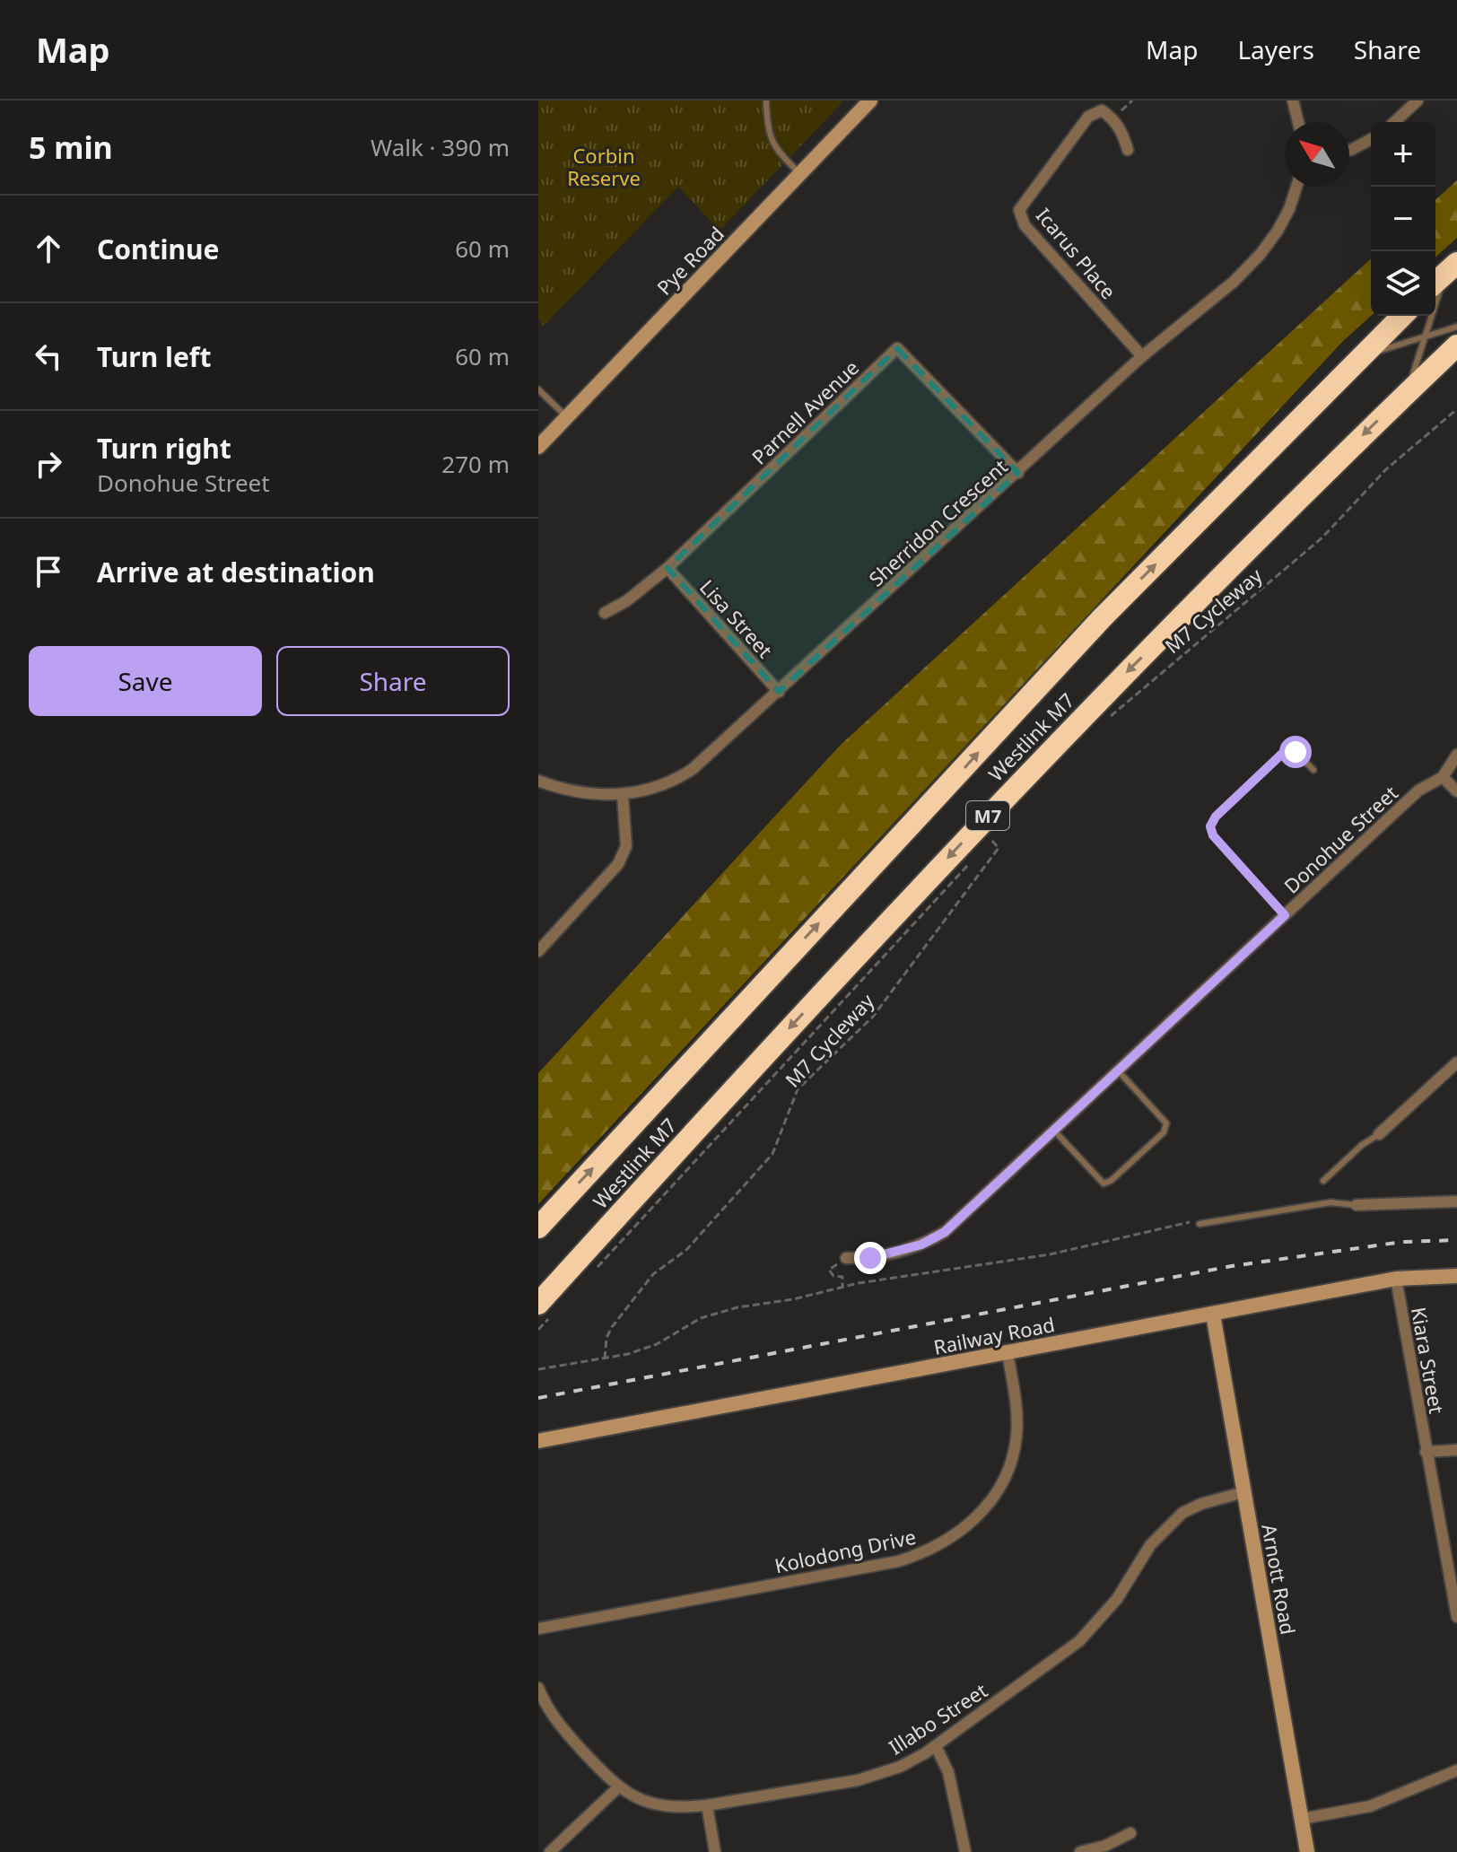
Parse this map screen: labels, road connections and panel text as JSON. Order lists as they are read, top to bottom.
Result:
{
  "streets": {
    "highway": ["Westlink M7", "M7"],
    "street": [
      "Icarus Place",
      "Pye Road",
      "Parnell Avenue",
      "Sherridon Crescent",
      "Lisa Street",
      "Donohue Street",
      "Railway Road",
      "Kiara Street",
      "Kolodong Drive",
      "Arnott Road",
      "Illabo Street"
    ],
    "path": ["M7 Cycleway"]
  },
  "crossings": [
    ["Icarus Place", "Sherridon Crescent"],
    ["Parnell Avenue", "Sherridon Crescent"],
    ["Parnell Avenue", "Lisa Street"],
    ["Sherridon Crescent", "Lisa Street"],
    ["Railway Road", "Kiara Street"],
    ["Railway Road", "Kolodong Drive"],
    ["Railway Road", "Arnott Road"],
    ["Arnott Road", "Illabo Street"]
  ],
  "parks": ["Corbin Reserve"],
  "north": "top left",
  "page": {
    "header": "Map",
    "nav": ["Map", "Layers", "Share"],
    "heading": ["5 min", "Walk · 390 m"],
    "map_buttons": ["+", "−"],
    "list": [
      ["Continue", "60 m"],
      ["Turn left", "60 m"],
      ["Turn right", "Donohue Street", "270 m"],
      "Arrive at destination"
    ],
    "buttons": ["Save", "Share"]
  }
}
